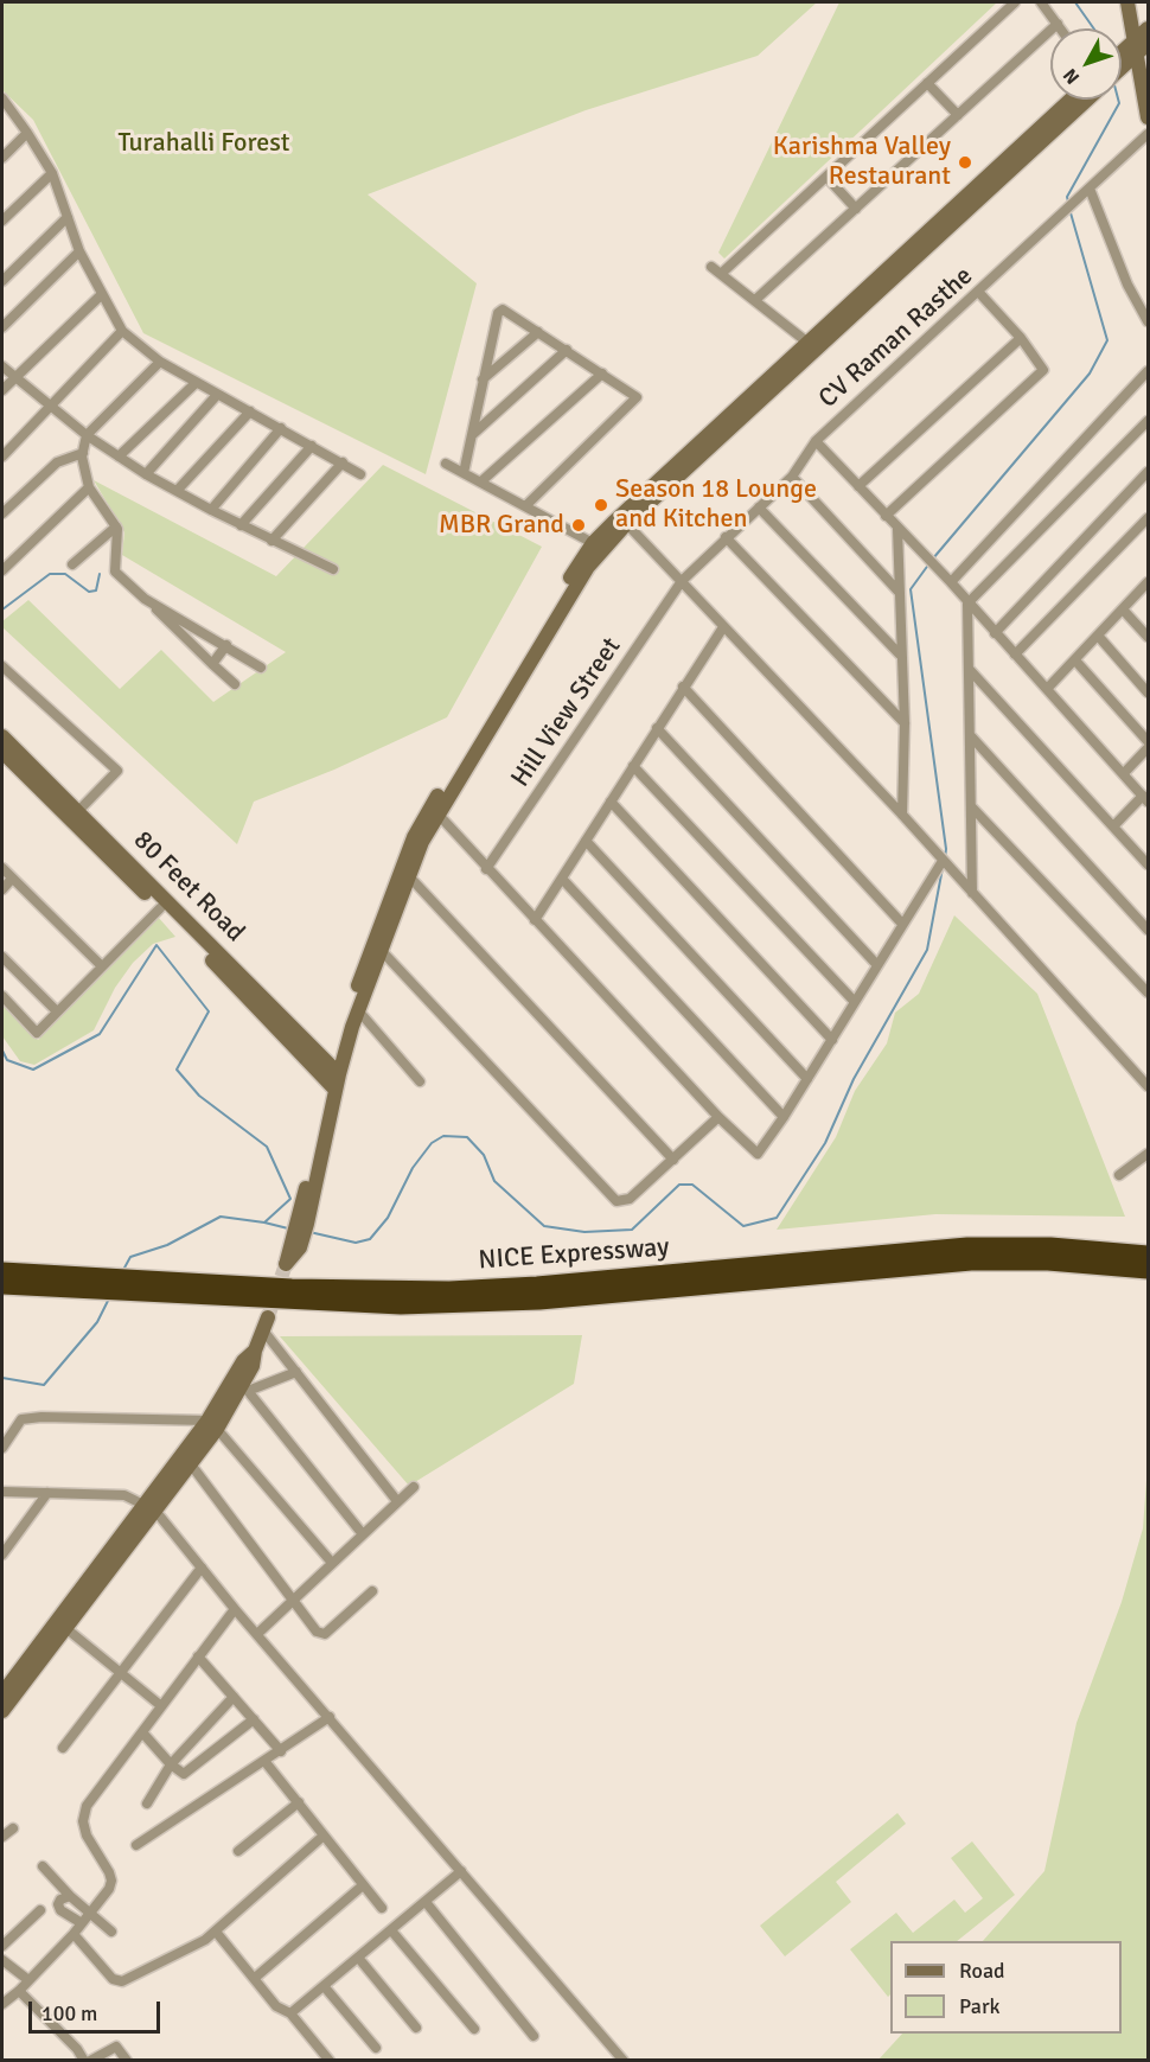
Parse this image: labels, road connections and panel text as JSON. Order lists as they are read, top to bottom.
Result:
{
  "streets": {
    "highway": ["NICE Expressway"],
    "main road": ["80 Feet Road"],
    "street": ["CV Raman Rasthe", "Hill View Street"]
  },
  "crossings": [
    ["CV Raman Rasthe", "Hill View Street"]
  ],
  "parks": ["Turahalli Forest"],
  "places": ["Karishma Valley Restaurant", "Season 18 Lounge and Kitchen", "MBR Grand"],
  "legend": ["Road", "Park"],
  "scale_bar": "100 m",
  "north": "bottom left"
}
